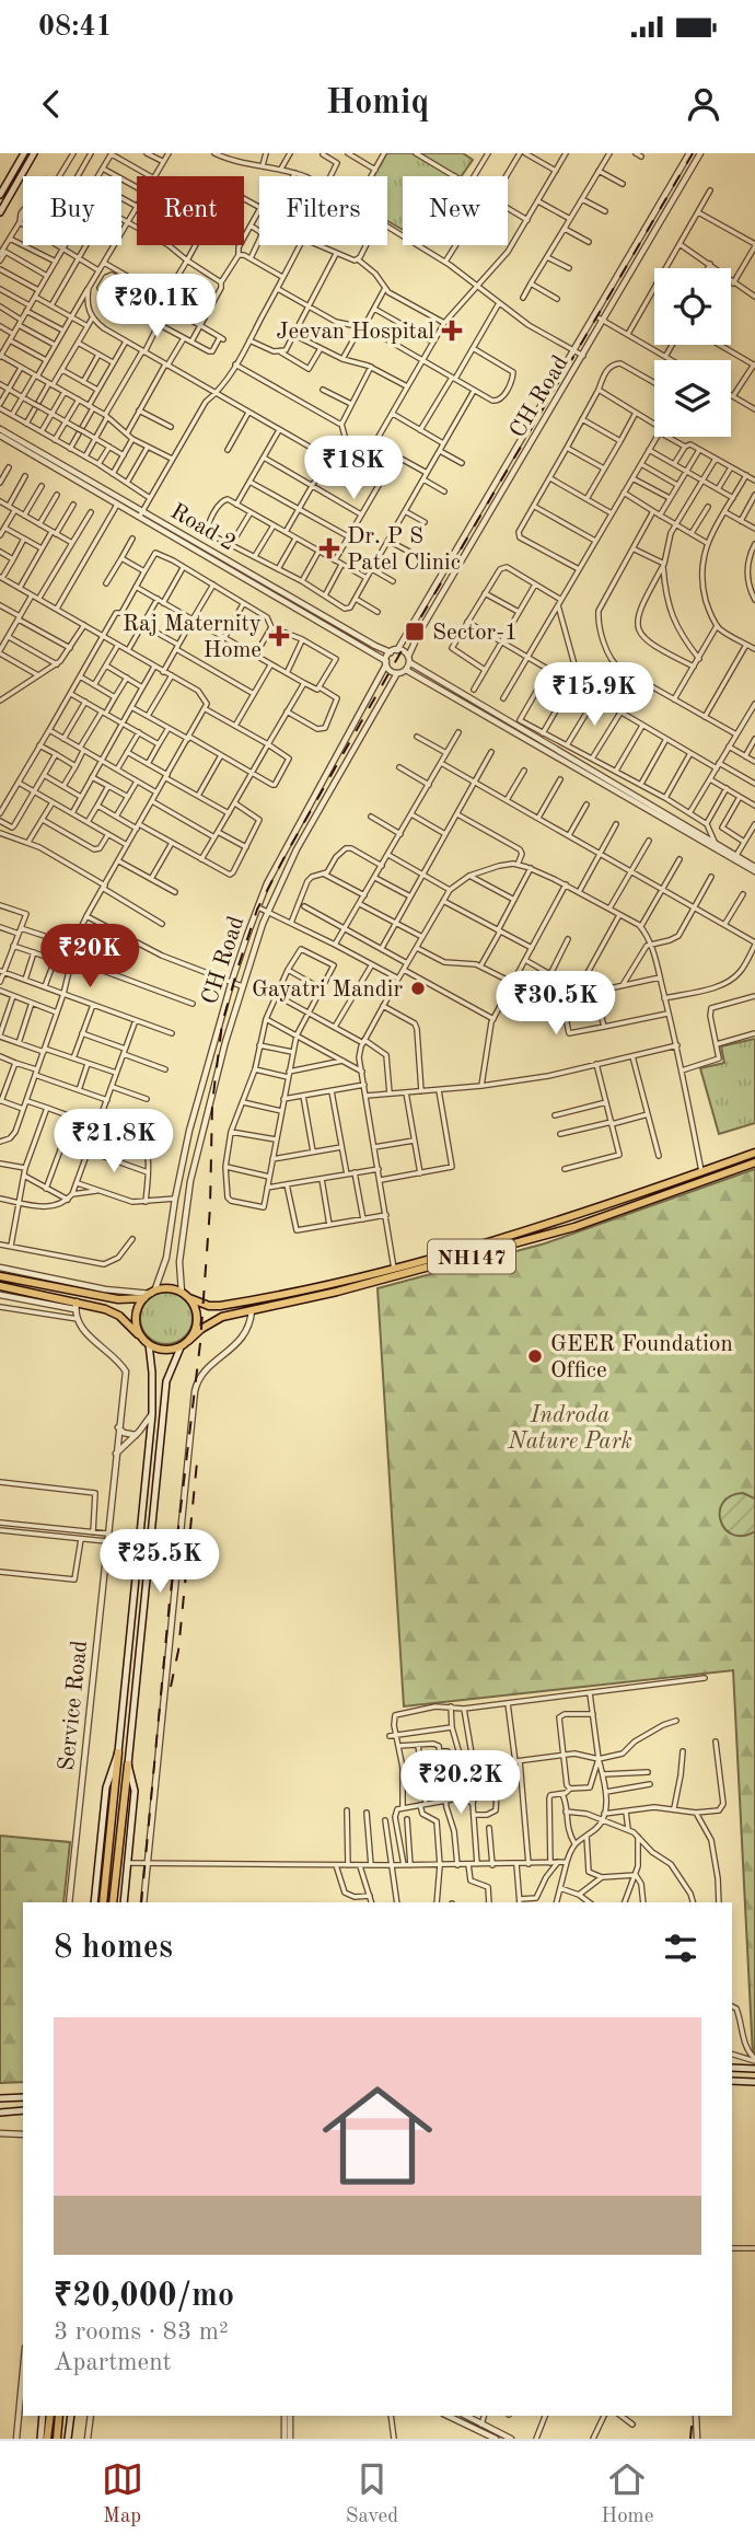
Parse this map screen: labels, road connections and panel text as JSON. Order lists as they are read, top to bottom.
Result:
{
  "streets": {
    "main road": ["NH147"],
    "street": ["CH Road", "Road 2", "Service Road"]
  },
  "crossings": [
    ["CH Road", "Road 2"],
    ["CH Road", "NH147"]
  ],
  "parks": ["Indroda Nature Park"],
  "places": {
    "health": ["Jeevan Hospital", "Dr. P S Patel Clinic", "Raj Maternity Home"],
    "transit": ["Sector-1"],
    "other": ["Gayatri Mandir", "GEER Foundation Office"]
  },
  "page": {
    "status": "08:41",
    "header": "Homiq",
    "chip": [
      "Buy",
      "Rent",
      "Filters",
      "New"
    ],
    "price": [
      "₹20.1K",
      "₹18K",
      "₹15.9K",
      "₹20K",
      "₹30.5K",
      "₹21.8K",
      "₹25.5K",
      "₹20.2K"
    ],
    "heading": "8 homes",
    "list": [
      {
        "name": "₹20,000/mo",
        "note": "3 rooms · 83 m² · Apartment"
      }
    ],
    "tabs": ["Map", "Saved", "Home"]
  }
}
